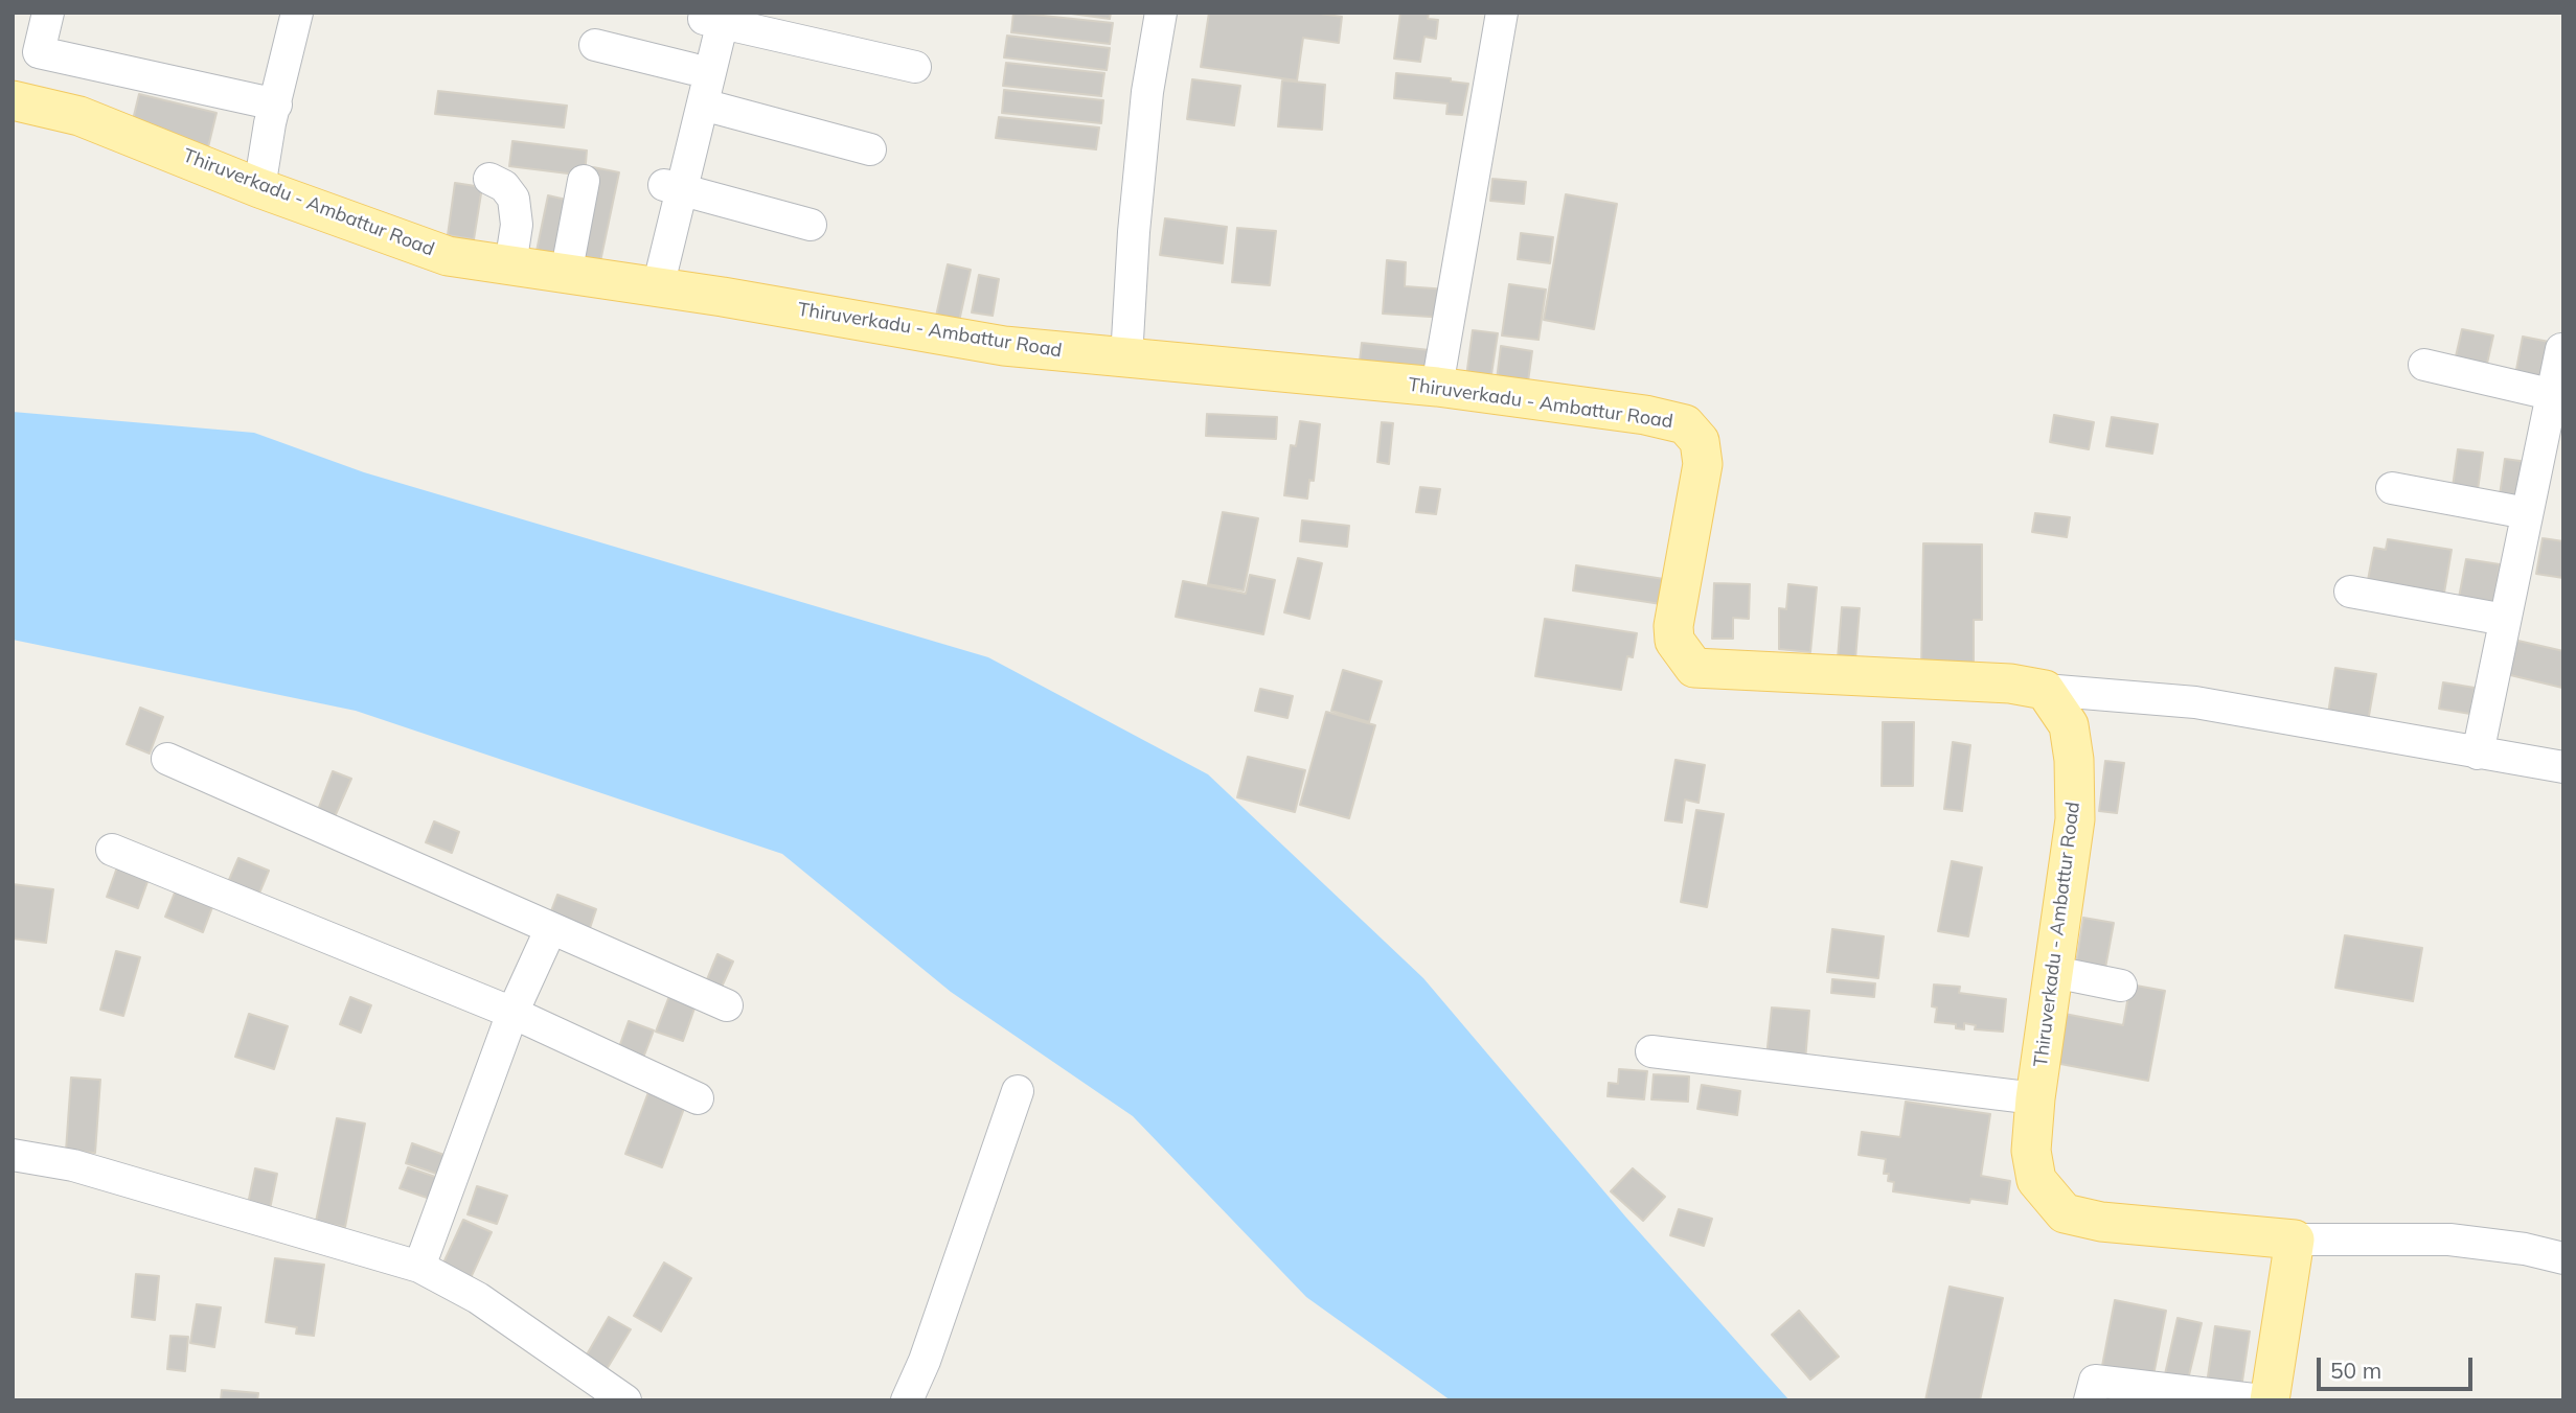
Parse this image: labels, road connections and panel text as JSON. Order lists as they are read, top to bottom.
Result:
{
  "streets": {
    "main road": ["Thiruverkadu - Ambattur Road"]
  },
  "scale_bar": "50 m"
}
